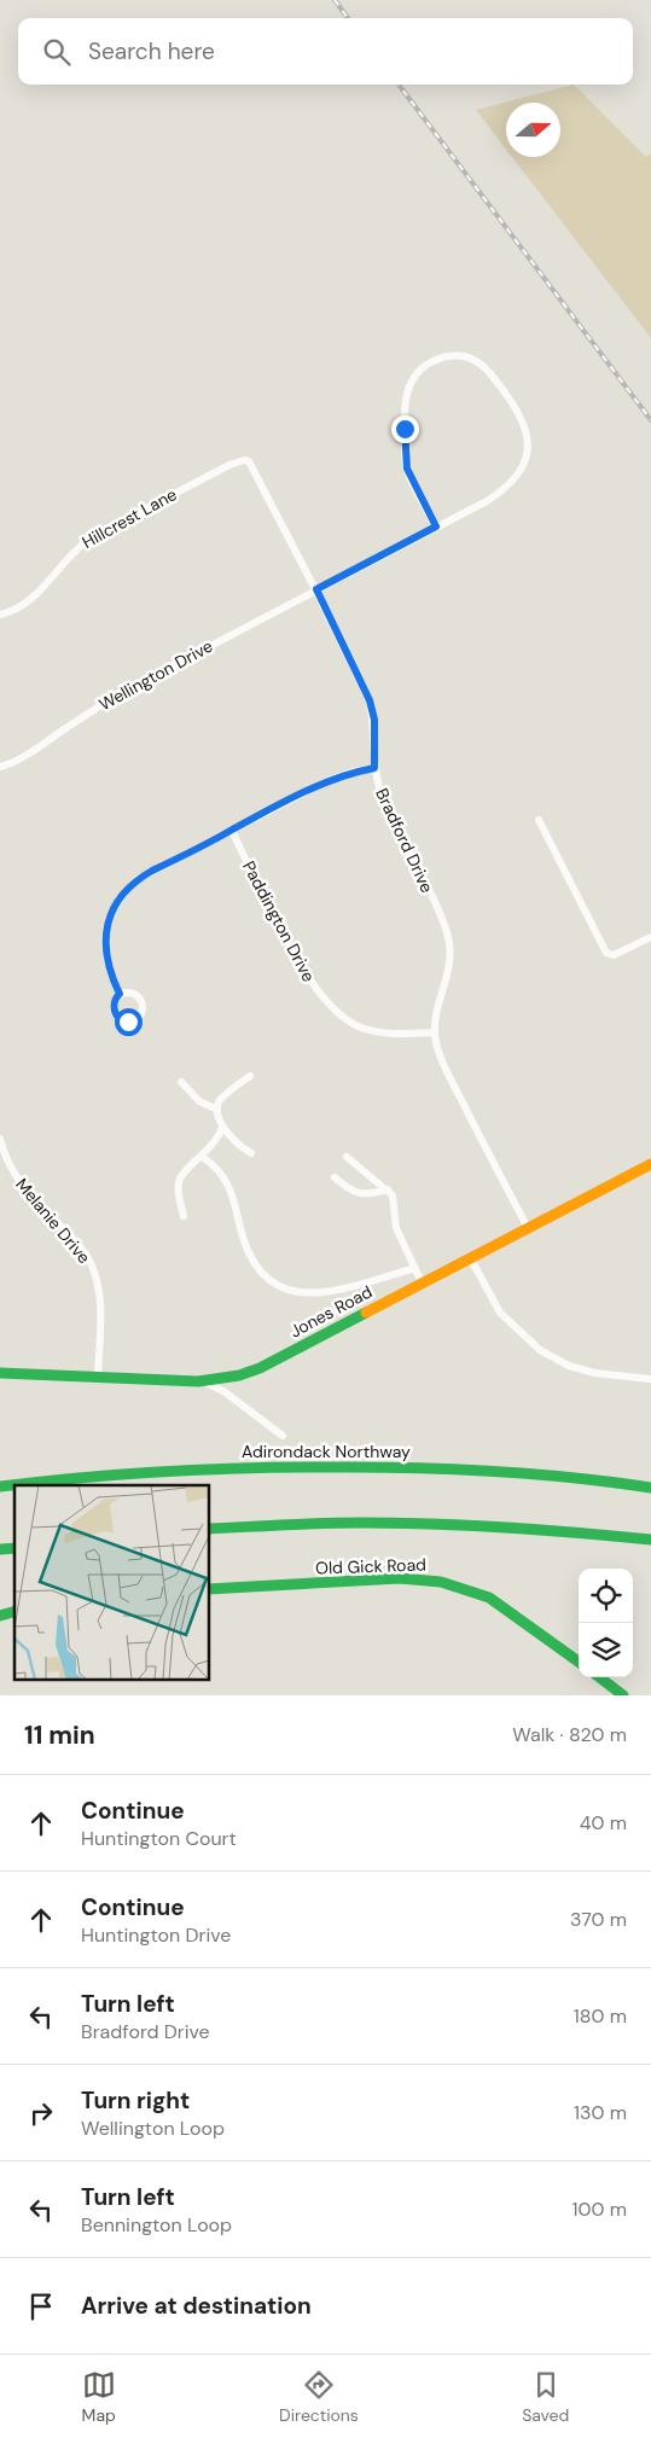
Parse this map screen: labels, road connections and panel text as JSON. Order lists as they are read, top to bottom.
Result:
{
  "streets": {
    "main road": ["Jones Road", "Adirondack Northway", "Old Gick Road"],
    "street": [
      "Hillcrest Lane",
      "Wellington Drive",
      "Bradford Drive",
      "Paddington Drive",
      "Melanie Drive"
    ]
  },
  "crossings": [
    ["Hillcrest Lane", "Bradford Drive"],
    ["Wellington Drive", "Bradford Drive"],
    ["Bradford Drive", "Paddington Drive"],
    ["Bradford Drive", "Jones Road"],
    ["Melanie Drive", "Jones Road"]
  ],
  "north": "right",
  "page": {
    "search": "Search here",
    "heading": ["11 min", "Walk · 820 m"],
    "list": [
      ["Continue", "Huntington Court", "40 m"],
      ["Continue", "Huntington Drive", "370 m"],
      ["Turn left", "Bradford Drive", "180 m"],
      ["Turn right", "Wellington Loop", "130 m"],
      ["Turn left", "Bennington Loop", "100 m"],
      "Arrive at destination"
    ],
    "nav": ["Map", "Directions", "Saved"]
  }
}
